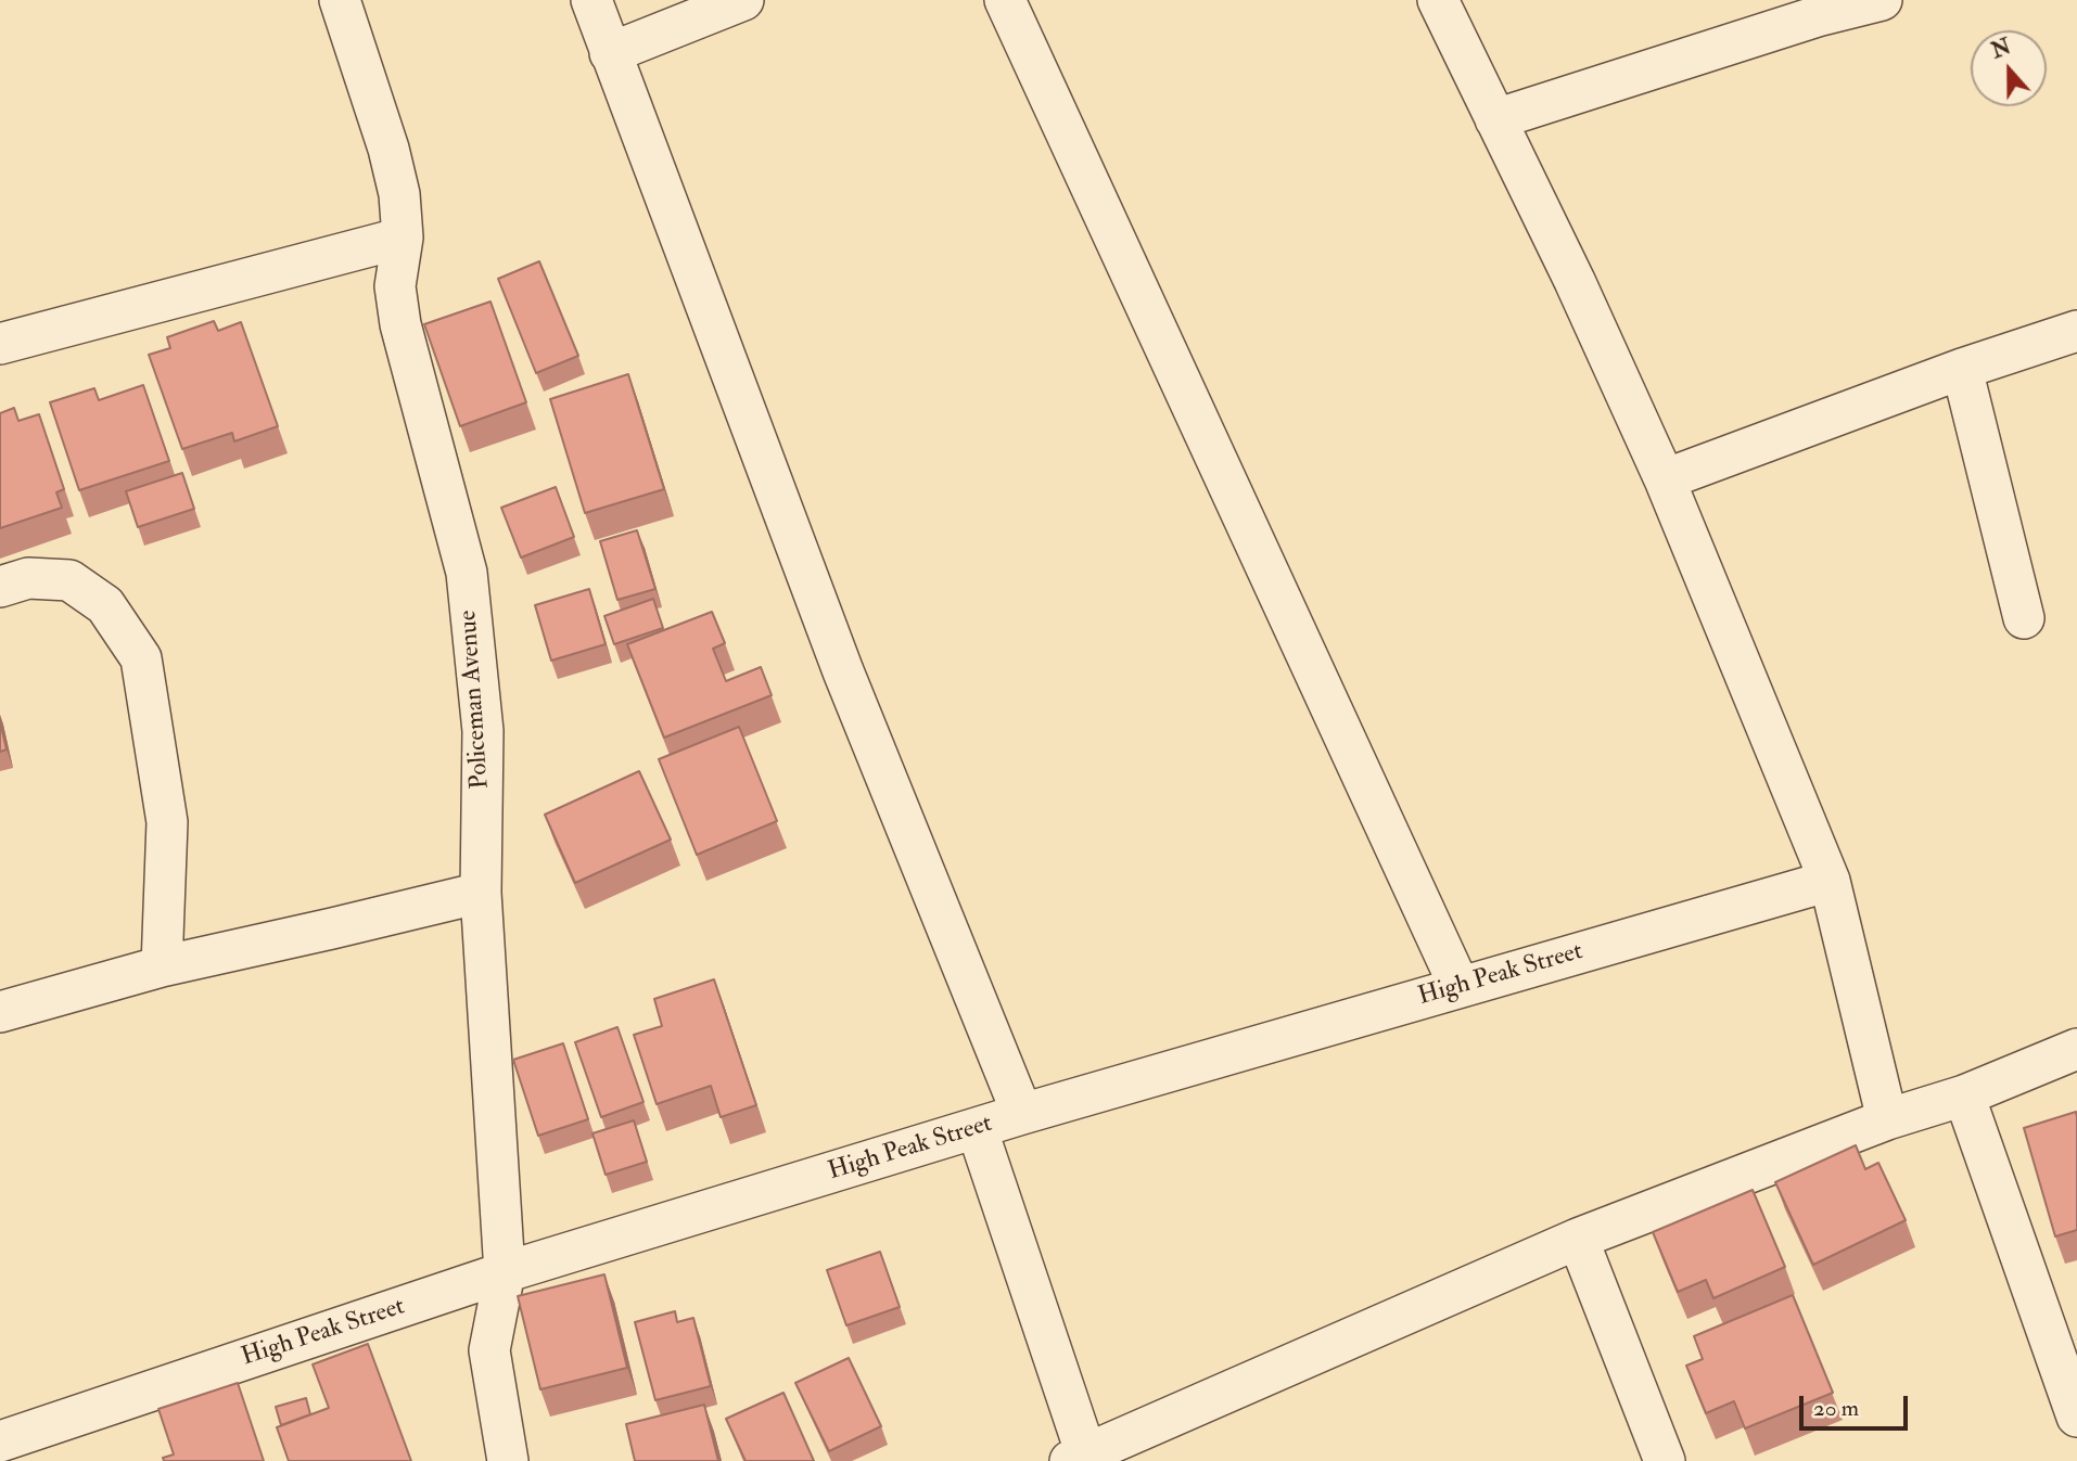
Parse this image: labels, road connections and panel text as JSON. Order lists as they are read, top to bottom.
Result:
{
  "streets": {
    "street": ["Policeman Avenue", "High Peak Street"]
  },
  "crossings": [
    ["Policeman Avenue", "High Peak Street"]
  ],
  "scale_bar": "20 m",
  "north": "top"
}
